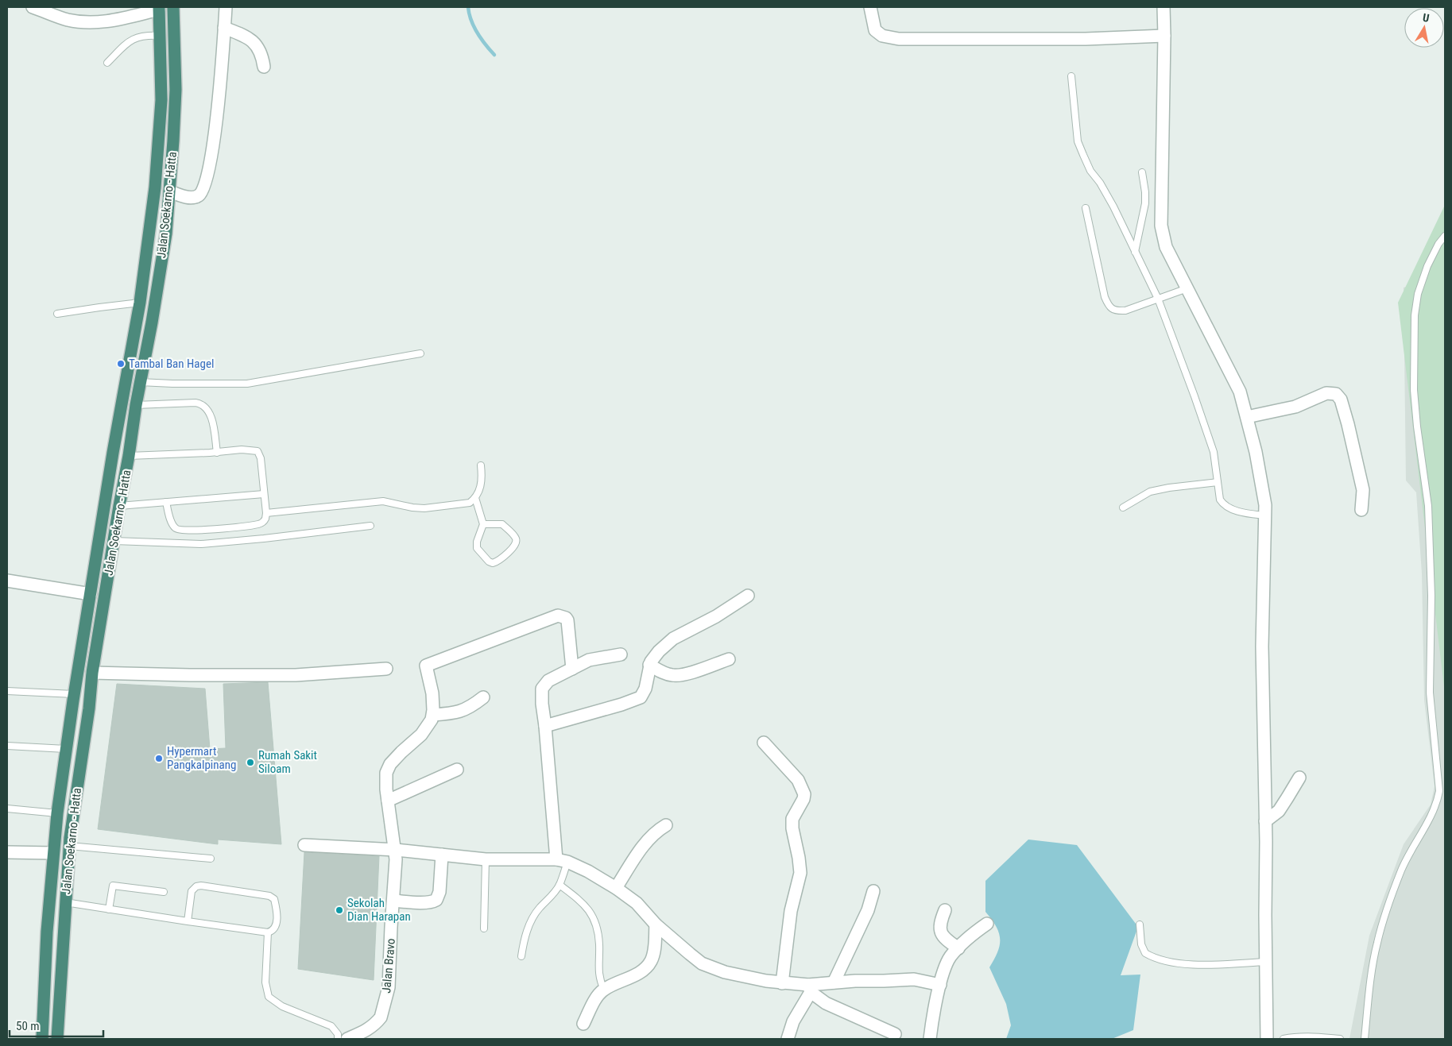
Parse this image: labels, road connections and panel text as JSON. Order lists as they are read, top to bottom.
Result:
{
  "streets": {
    "highway": ["Jalan Soekarno - Hatta"],
    "street": ["Jalan Bravo"]
  },
  "places": [
    "Tambal Ban Hagel",
    "Hypermart Pangkalpinang",
    "Rumah Sakit Siloam",
    "Sekolah Dian Harapan"
  ],
  "scale_bar": "50 m",
  "north": "top"
}
